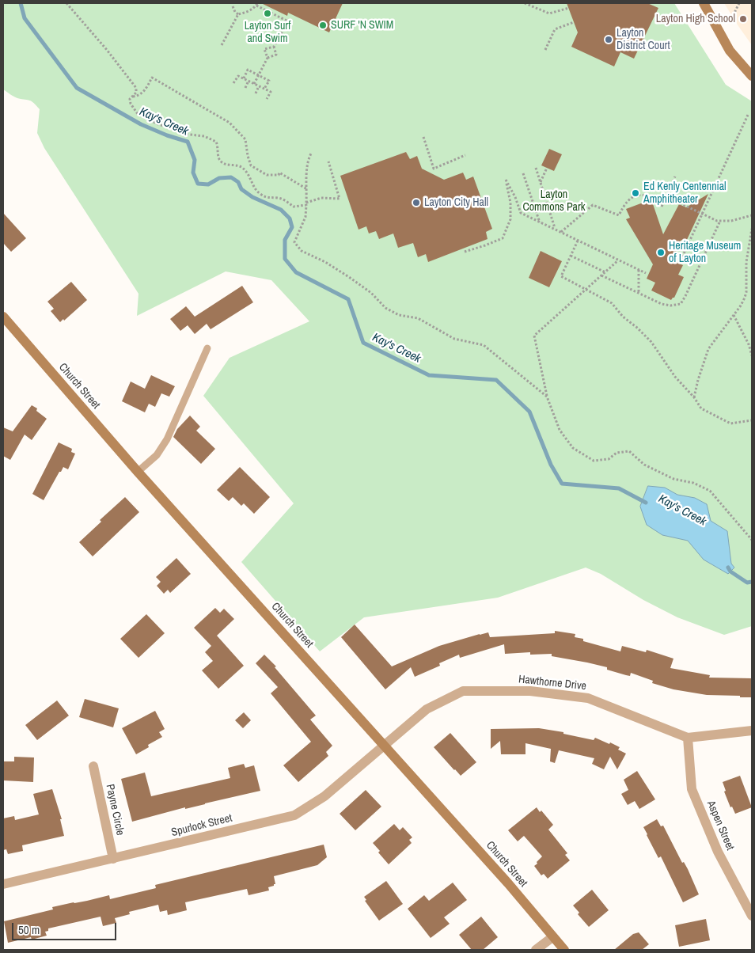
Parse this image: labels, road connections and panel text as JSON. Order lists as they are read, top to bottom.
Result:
{
  "streets": {
    "street": [
      "Church Street",
      "Hawthorne Drive",
      "Payne Circle",
      "Spurlock Street",
      "Aspen Street"
    ]
  },
  "crossings": [
    ["Church Street", "Hawthorne Drive"],
    ["Church Street", "Spurlock Street"],
    ["Hawthorne Drive", "Spurlock Street"],
    ["Hawthorne Drive", "Aspen Street"],
    ["Payne Circle", "Spurlock Street"]
  ],
  "water": ["Kay's Creek"],
  "parks": ["Layton Commons Park"],
  "places": [
    "Layton Surf and Swim",
    "Layton High School",
    "SURF 'N SWIM",
    "Layton District Court",
    "Ed Kenly Centennial Amphitheater",
    "Layton City Hall",
    "Heritage Museum of Layton"
  ],
  "scale_bar": "50 m"
}
